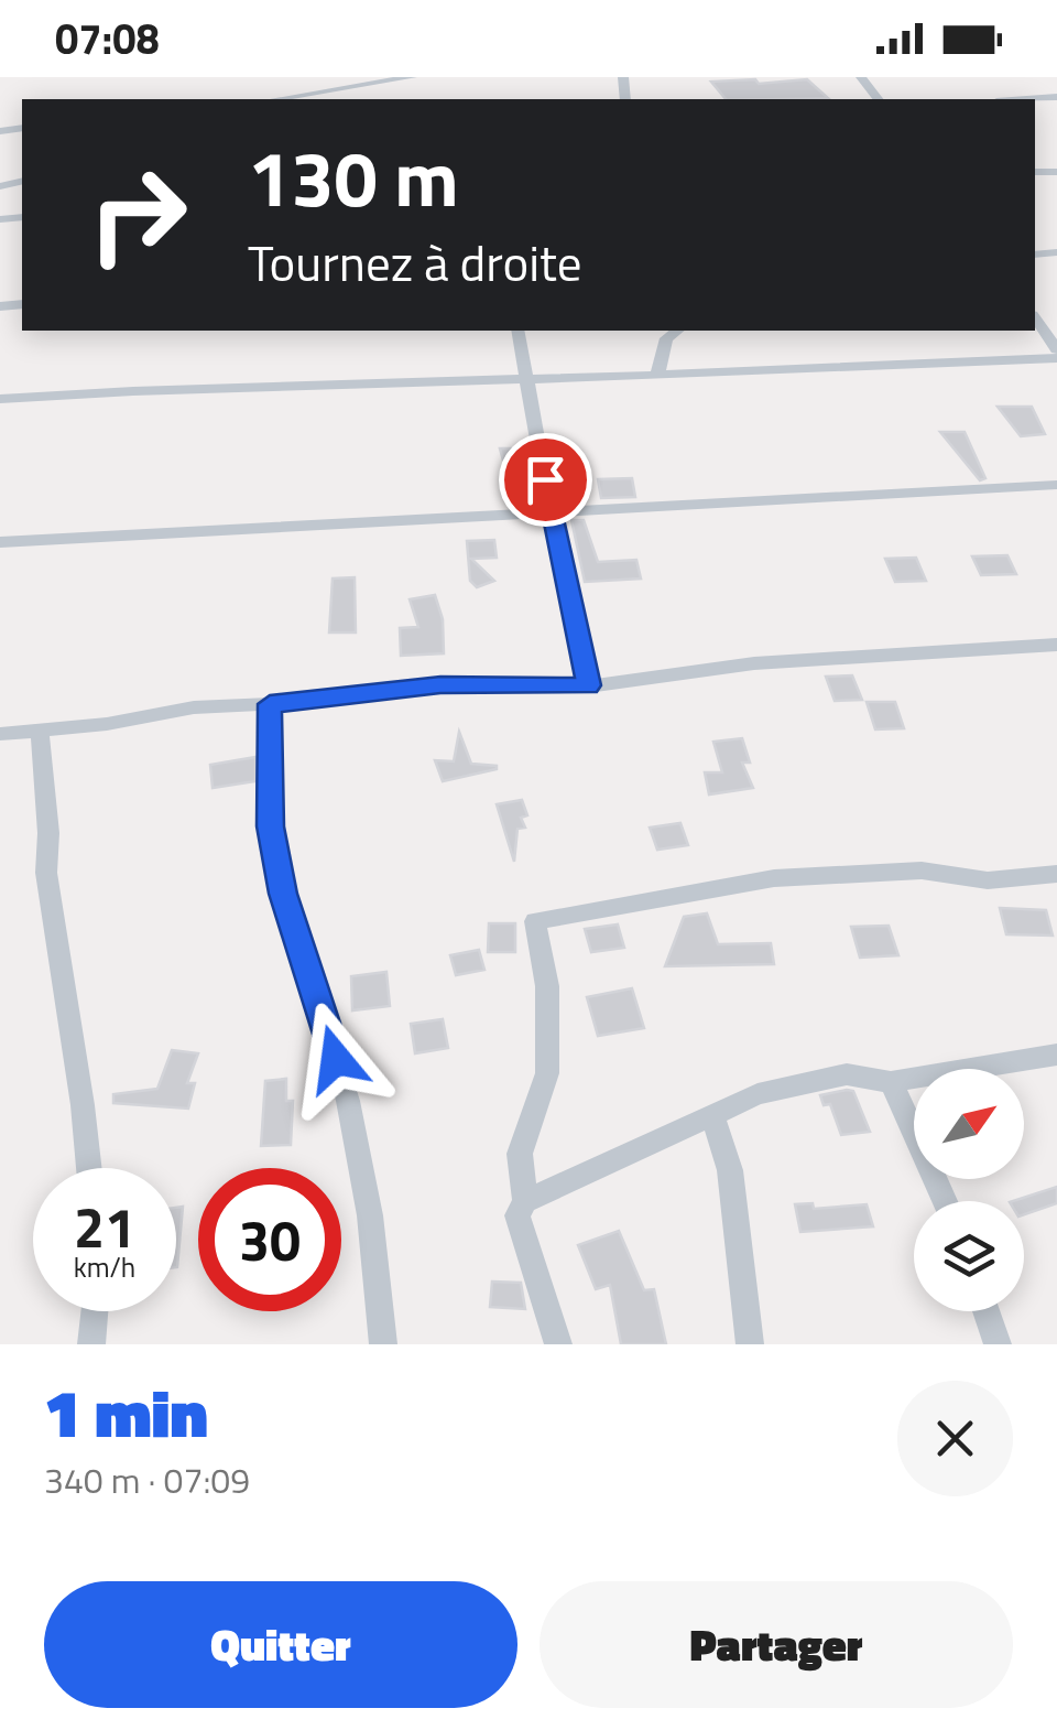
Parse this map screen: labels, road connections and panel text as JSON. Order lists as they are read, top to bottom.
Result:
{
  "north": "top right",
  "page": {
    "status": "07:08",
    "turn": ["130 m", "Tournez à droite"],
    "speed": "21 km/h",
    "limit": "30",
    "heading": ["1 min", "340 m · 07:09"],
    "buttons": ["Quitter", "Partager"]
  }
}
